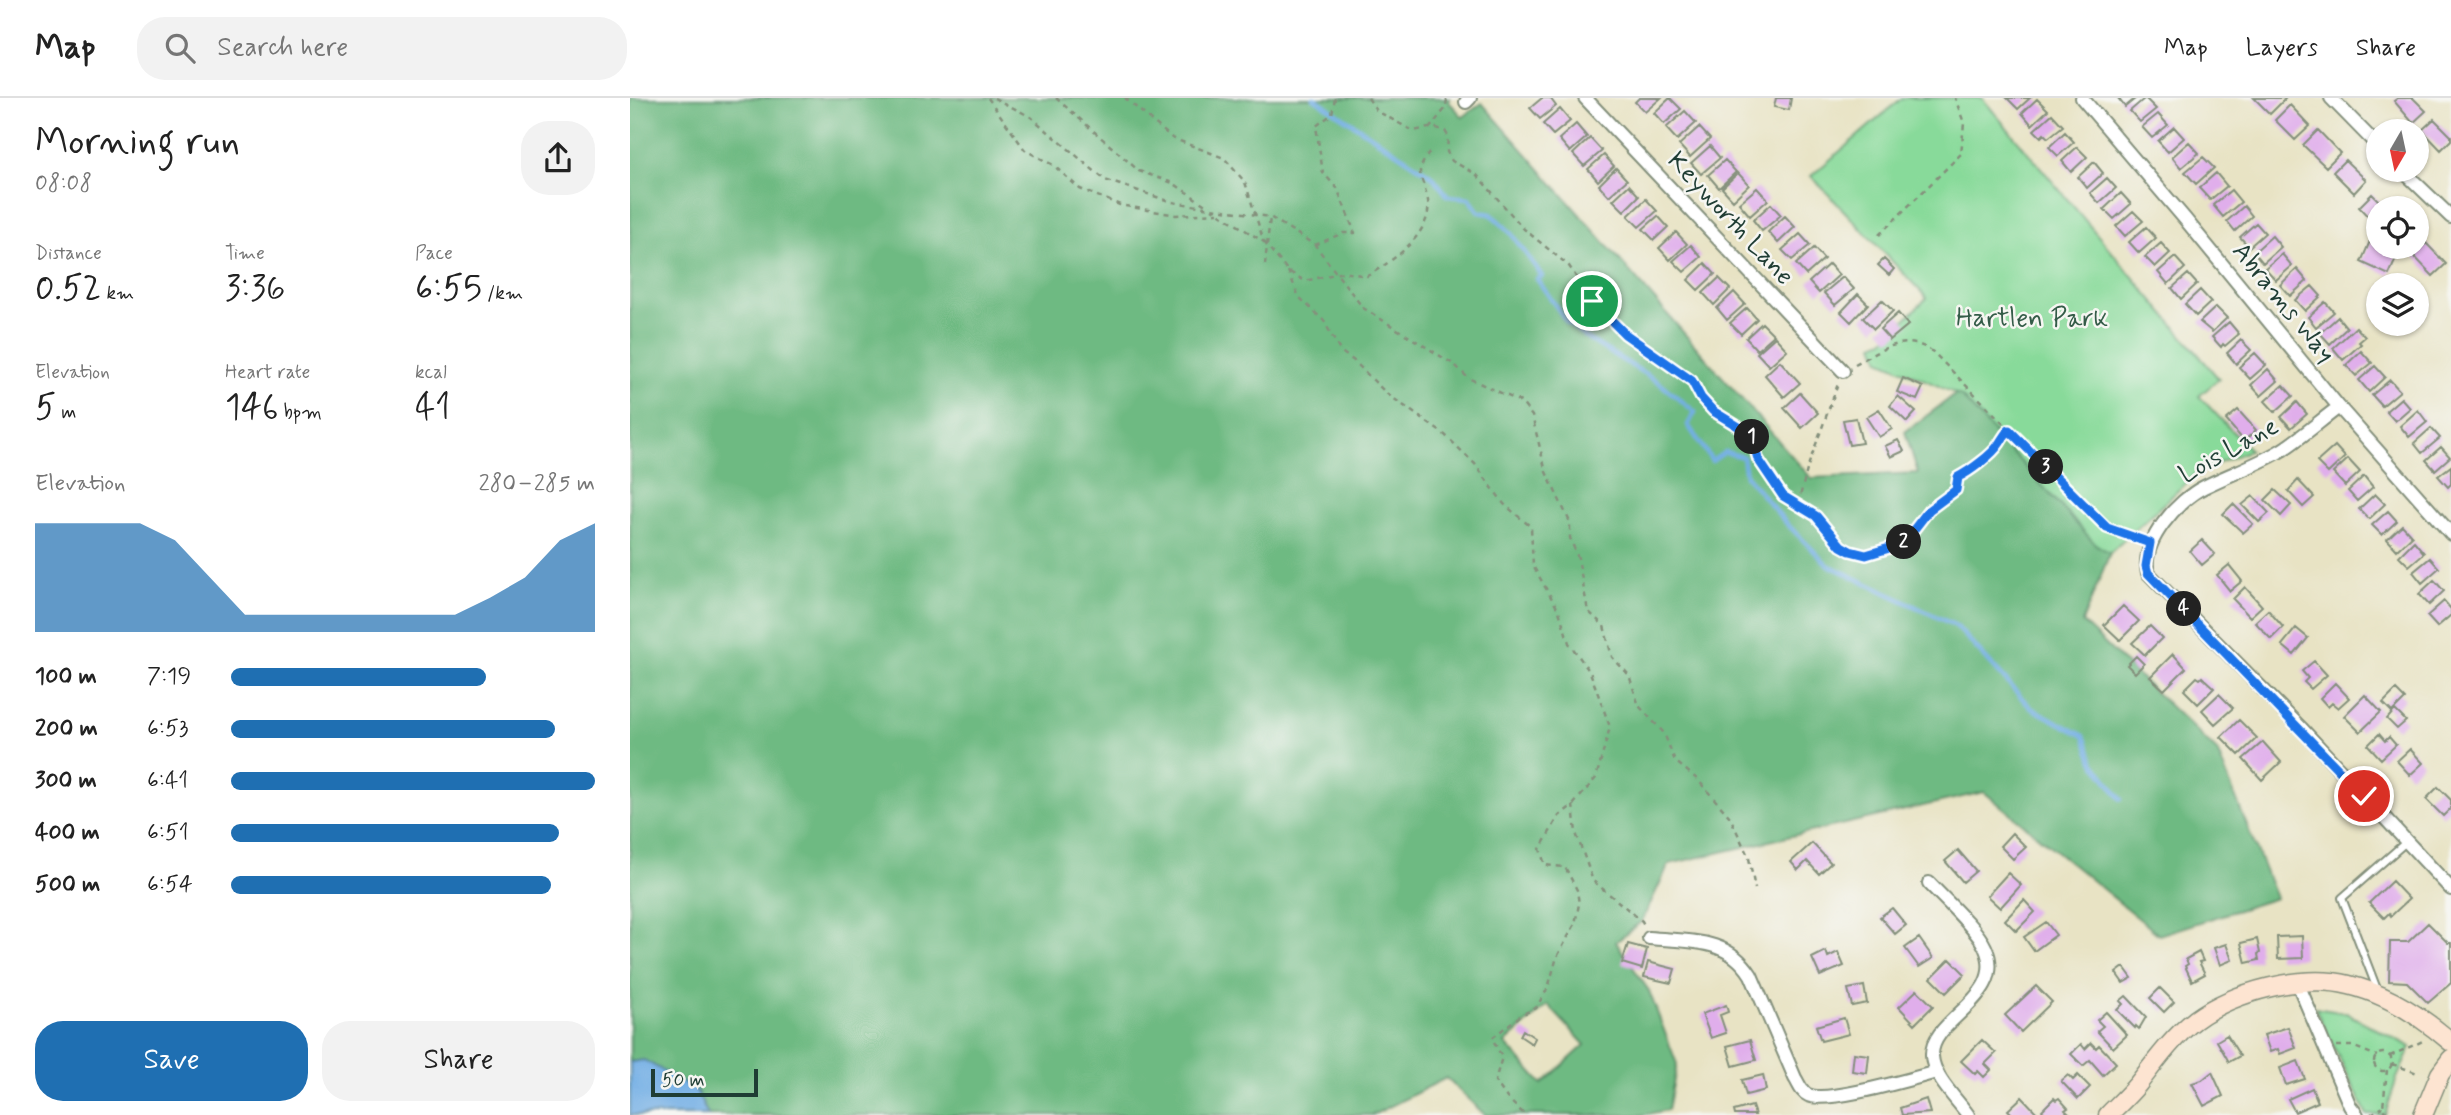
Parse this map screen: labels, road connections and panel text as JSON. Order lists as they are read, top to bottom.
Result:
{
  "streets": {
    "street": ["Keyworth Lane", "Abrams Way", "Lois Lane"]
  },
  "crossings": [
    ["Abrams Way", "Lois Lane"]
  ],
  "parks": ["Hartlen Park"],
  "scale_bar": "50 m",
  "north": "bottom",
  "page": {
    "header": "Map",
    "search": "Search here",
    "nav": ["Map", "Layers", "Share"],
    "heading": ["Morning run", "08:08"],
    "stats": [
      ["Distance", "0.52 km"],
      ["Time", "3:36"],
      ["Pace", "6:55 /km"],
      ["Elevation", "5 m"],
      ["Heart rate", "146 bpm"],
      ["kcal", "41"]
    ],
    "pins": [
      "1",
      "3",
      "2",
      "4"
    ],
    "chart": ["Elevation", "280–285 m"],
    "list": [
      {
        "name": "100 m",
        "note": "7:19"
      },
      {
        "name": "200 m",
        "note": "6:53"
      },
      {
        "name": "300 m",
        "note": "6:41"
      },
      {
        "name": "400 m",
        "note": "6:51"
      },
      {
        "name": "500 m",
        "note": "6:54"
      }
    ],
    "buttons": ["Save", "Share"],
    "scale": "50 m"
  }
}
